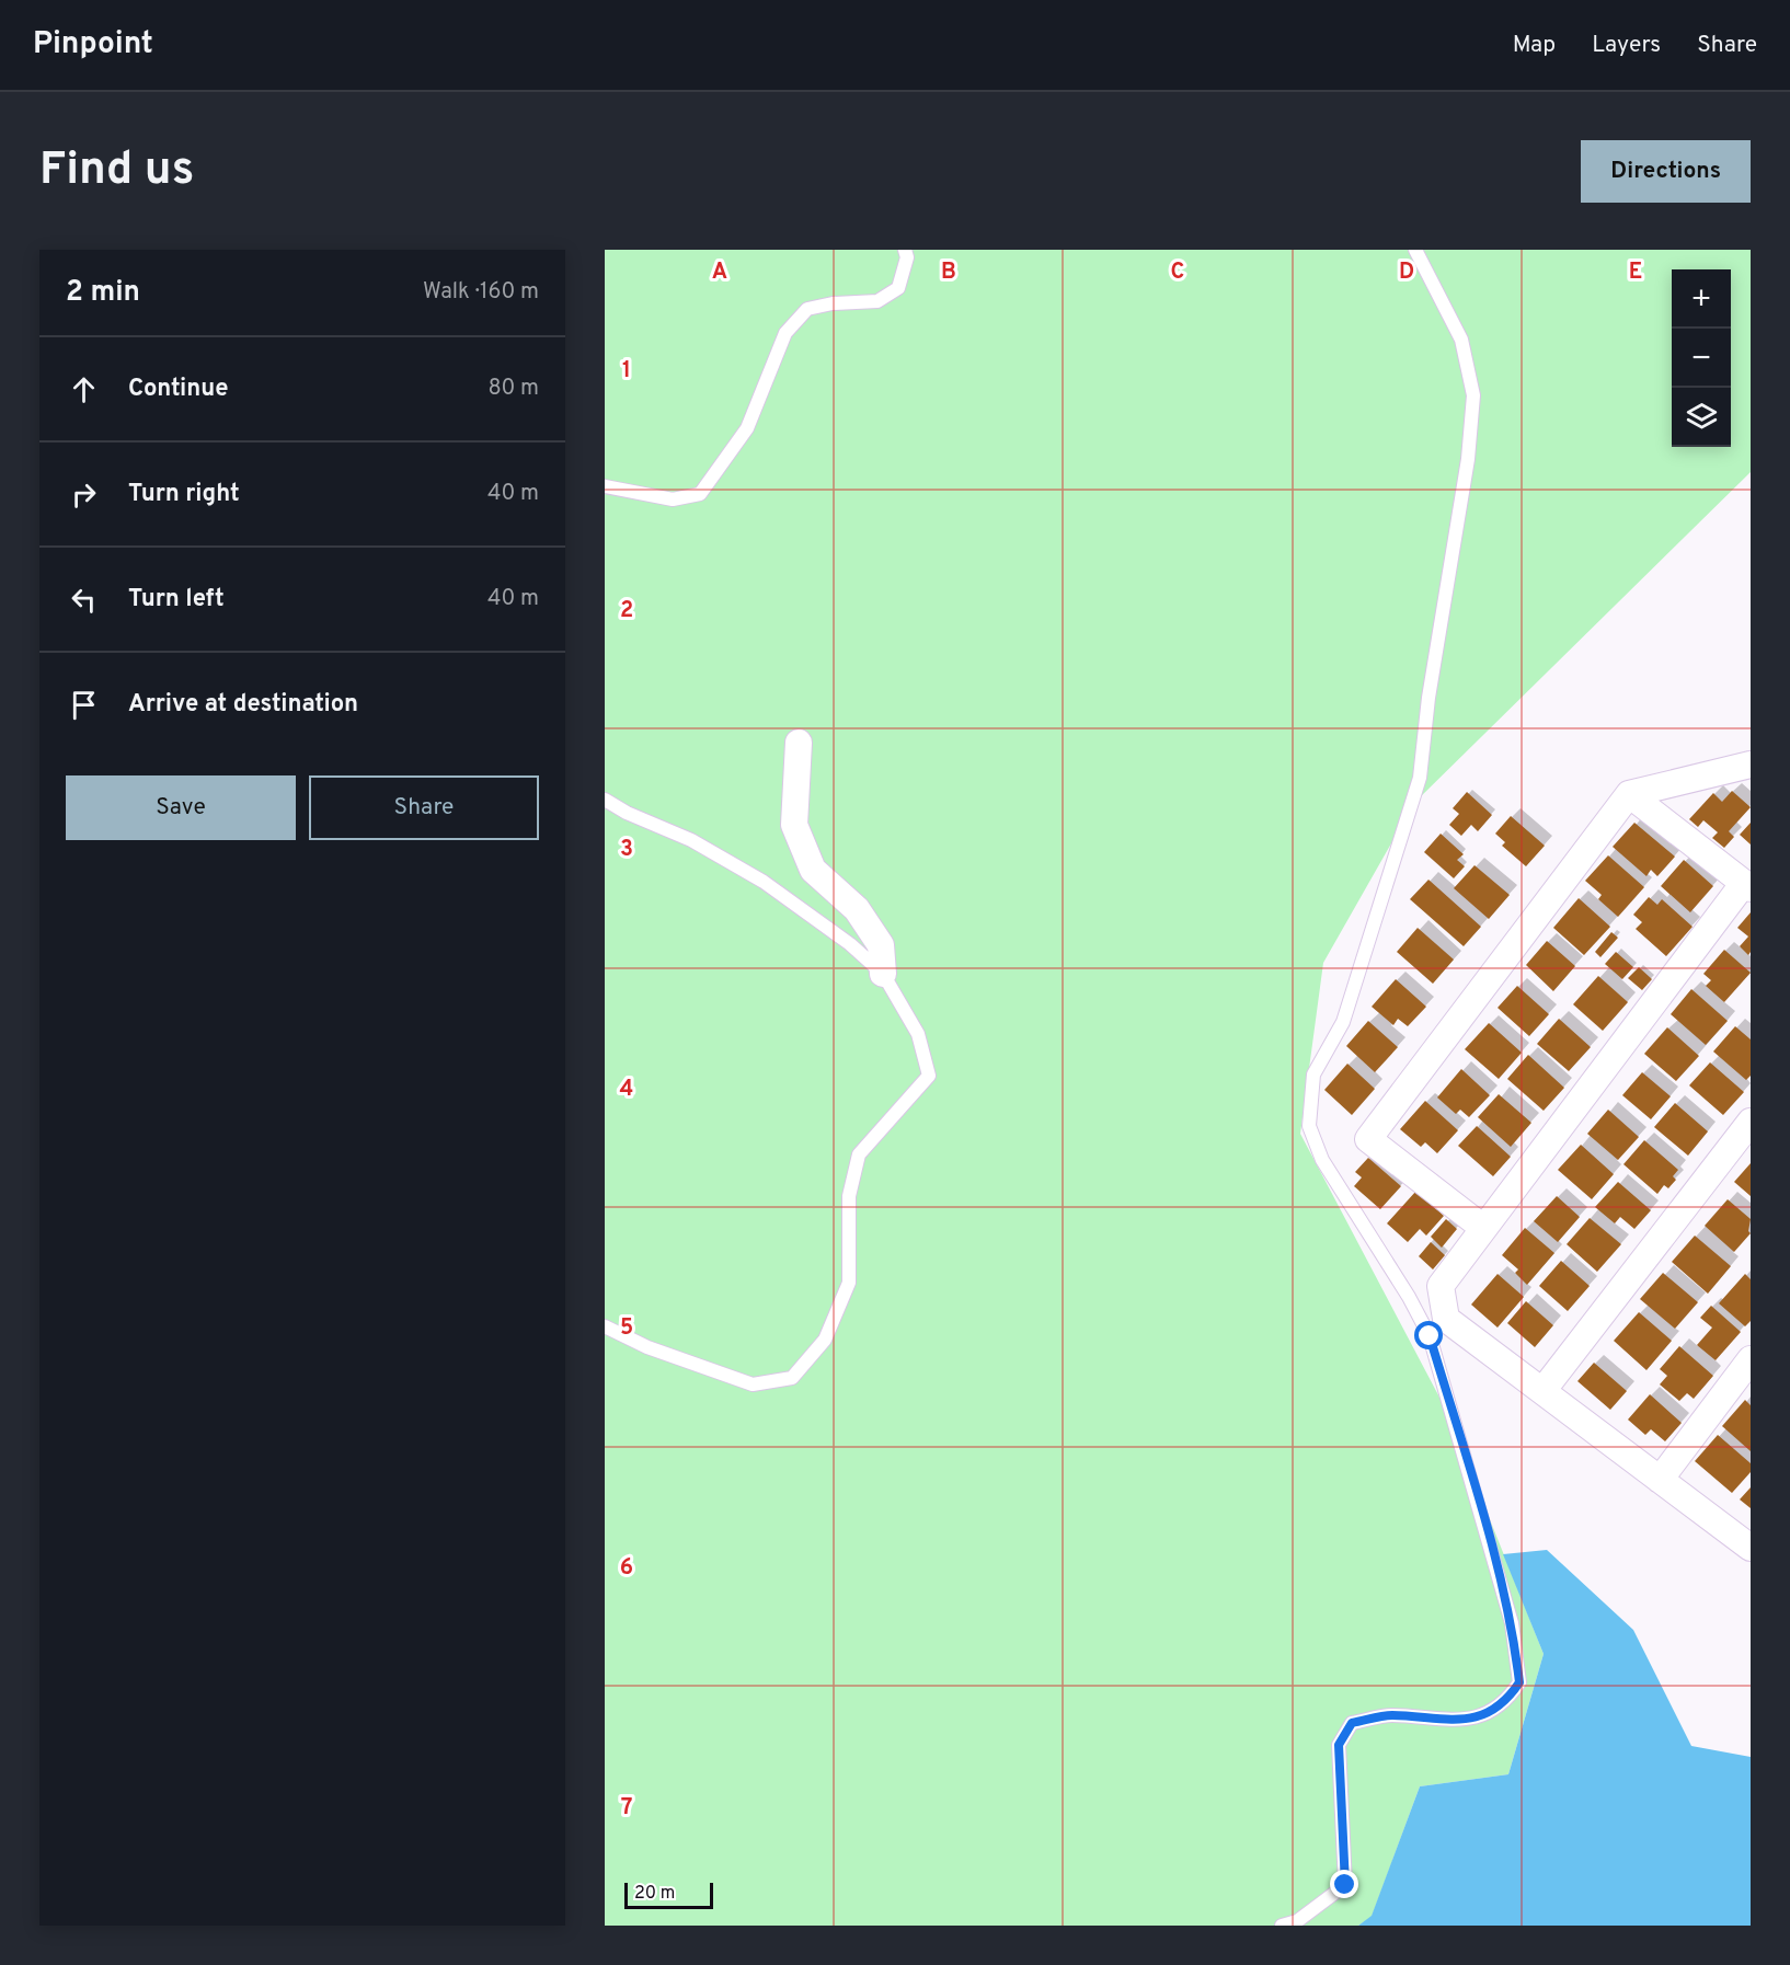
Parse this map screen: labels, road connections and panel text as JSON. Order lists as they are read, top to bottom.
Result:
{
  "scale_bar": "20 m",
  "page": {
    "header": "Pinpoint",
    "nav": ["Map", "Layers", "Share"],
    "buttons": [
      "Directions",
      ["Save", "Share"]
    ],
    "title": "Find us",
    "heading": ["2 min", "Walk · 160 m"],
    "map_buttons": ["+", "−"],
    "list": [
      ["Continue", "80 m"],
      ["Turn right", "40 m"],
      ["Turn left", "40 m"],
      "Arrive at destination"
    ],
    "scale": "20 m"
  },
  "grid": {
    "columns": [
      "A",
      "B",
      "C",
      "D",
      "E"
    ],
    "rows": [
      "1",
      "2",
      "3",
      "4",
      "5",
      "6",
      "7"
    ]
  }
}
